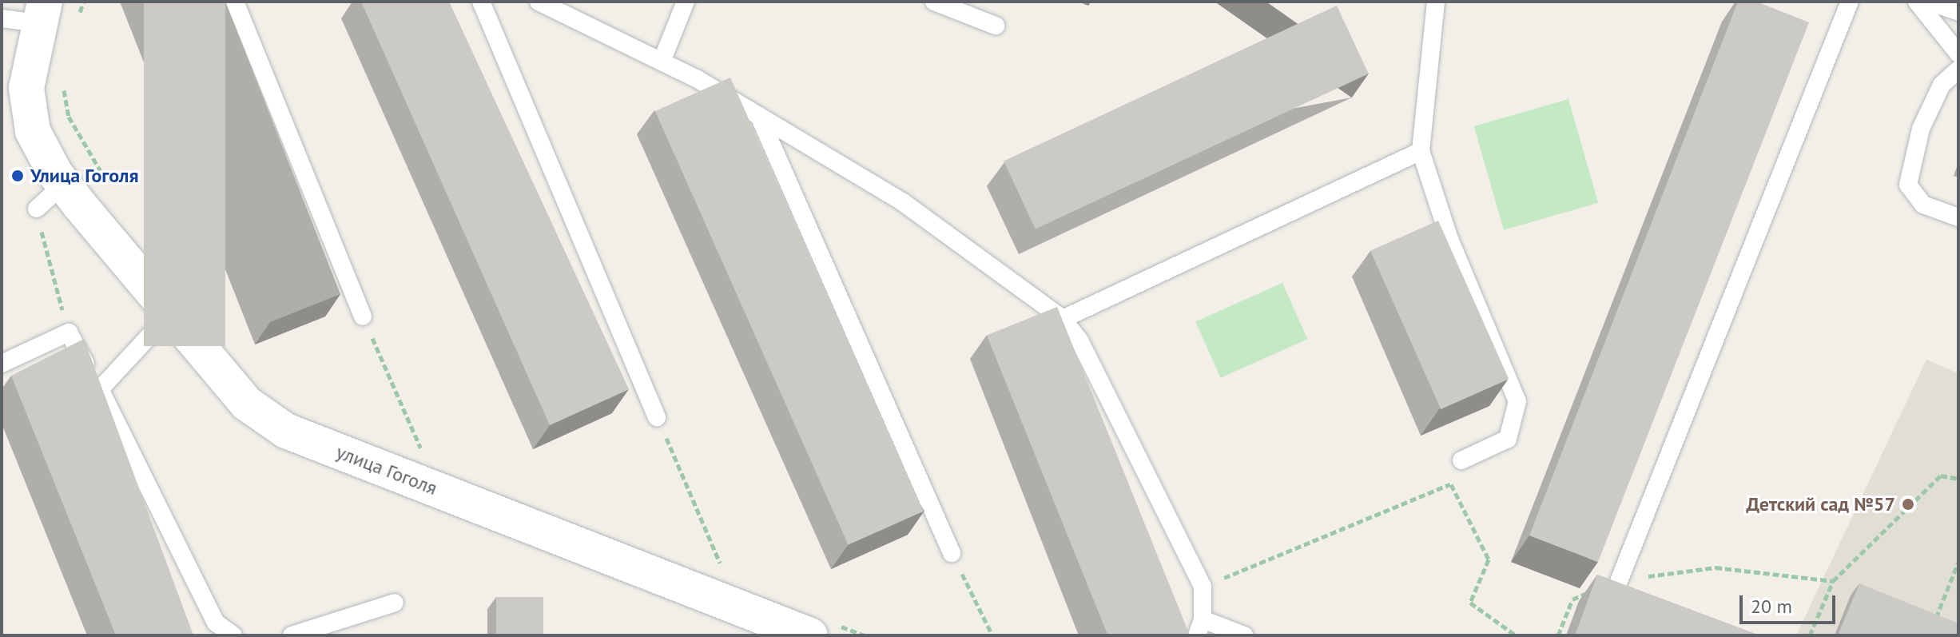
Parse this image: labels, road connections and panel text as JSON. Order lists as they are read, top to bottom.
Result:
{
  "streets": {
    "street": ["улица Гоголя"]
  },
  "places": ["Улица Гоголя", "Детский сад №57"],
  "scale_bar": "20 m"
}
